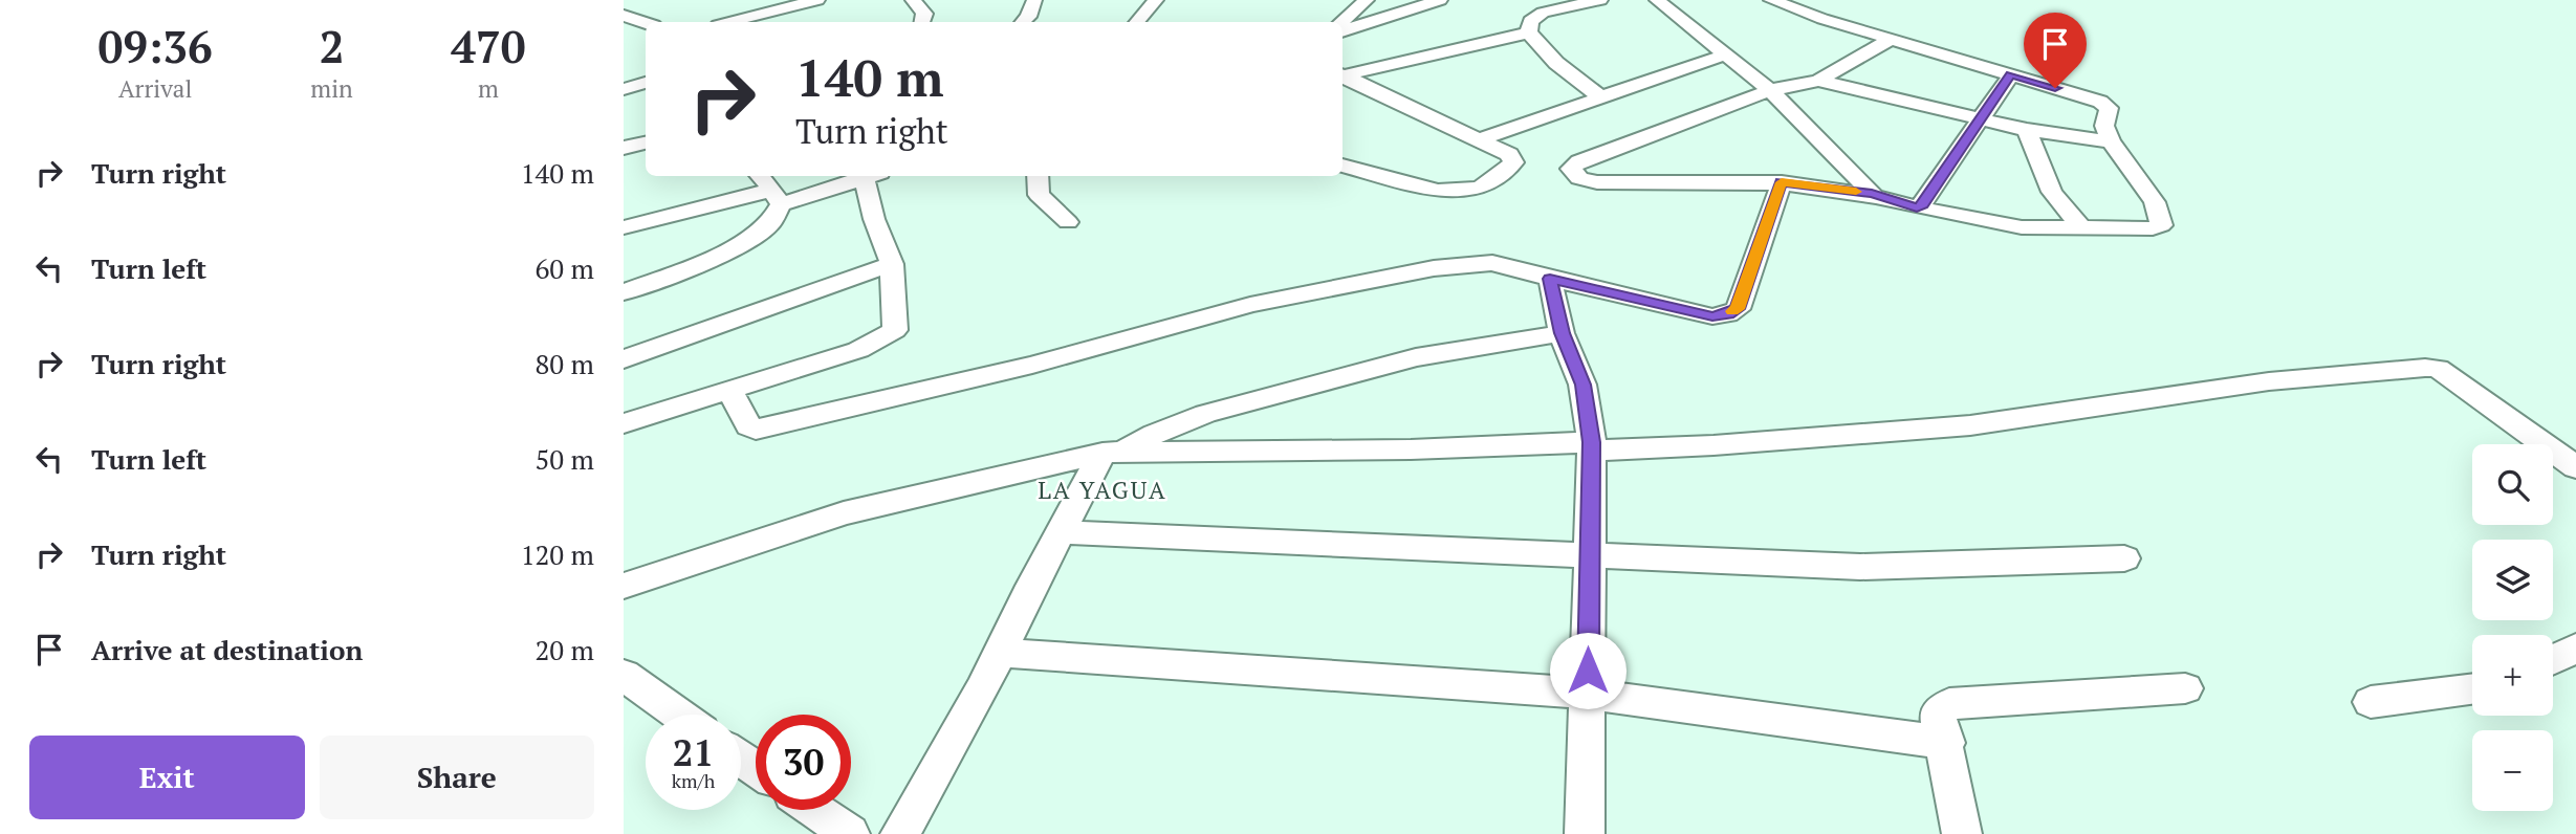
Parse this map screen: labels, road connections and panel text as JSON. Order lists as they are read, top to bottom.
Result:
{
  "districts": ["LA YAGUA"],
  "page": {
    "eta": [
      "09:36",
      "Arrival",
      "2",
      "min",
      "470",
      "m"
    ],
    "turn": ["140 m", "Turn right"],
    "list": [
      {
        "name": "Turn right",
        "value": "140 m"
      },
      {
        "name": "Turn left",
        "value": "60 m"
      },
      {
        "name": "Turn right",
        "value": "80 m"
      },
      {
        "name": "Turn left",
        "value": "50 m"
      },
      {
        "name": "Turn right",
        "value": "120 m"
      },
      {
        "name": "Arrive at destination",
        "value": "20 m"
      }
    ],
    "map_buttons": ["+", "−"],
    "speed": "21 km/h",
    "limit": "30",
    "buttons": ["Exit", "Share"]
  }
}
